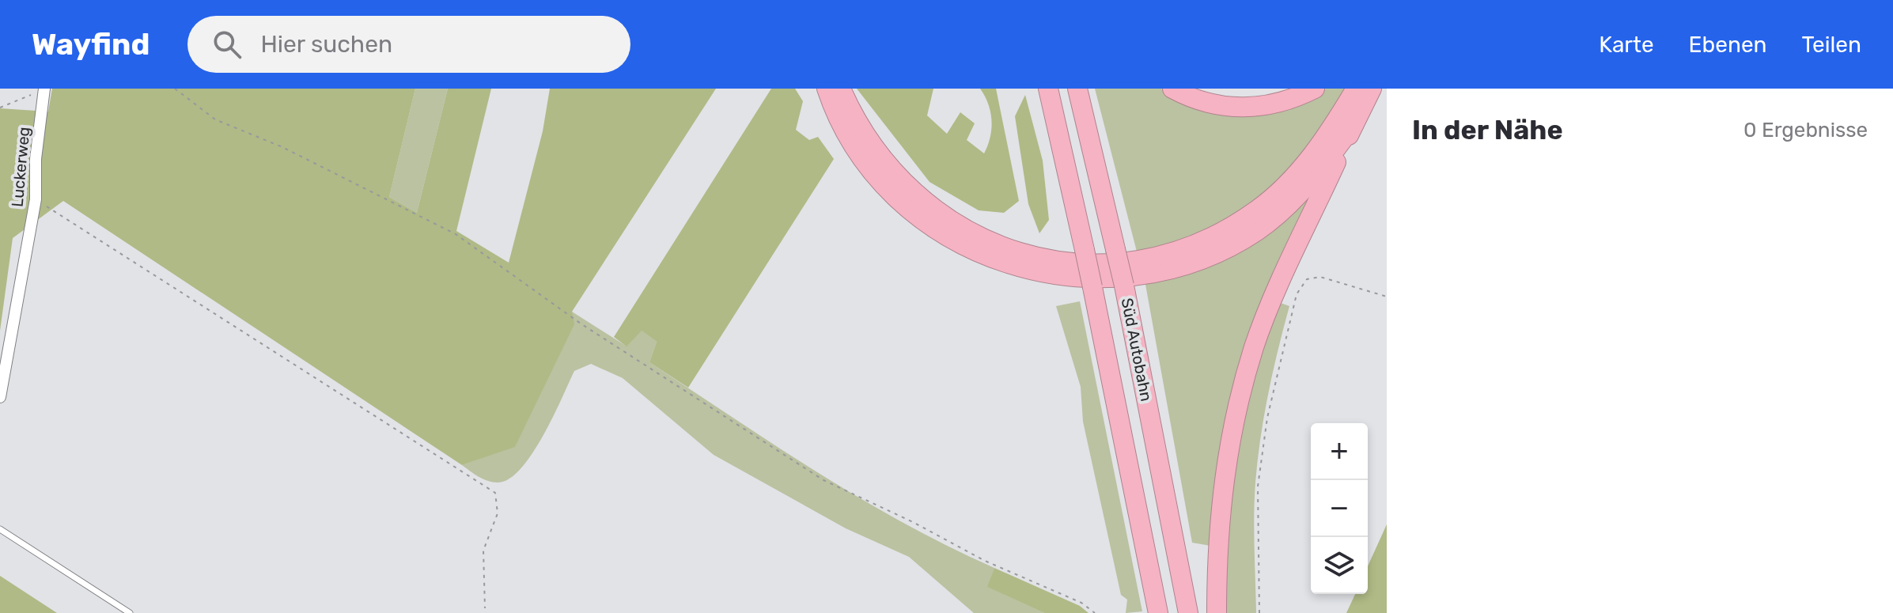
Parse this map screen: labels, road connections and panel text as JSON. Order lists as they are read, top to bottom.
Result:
{
  "streets": {
    "highway": ["Süd Autobahn"],
    "street": ["Luckerweg"]
  },
  "page": {
    "header": "Wayfind",
    "search": "Hier suchen",
    "nav": ["Karte", "Ebenen", "Teilen"],
    "heading": ["In der Nähe", "0 Ergebnisse"],
    "map_buttons": ["+", "−"]
  }
}
